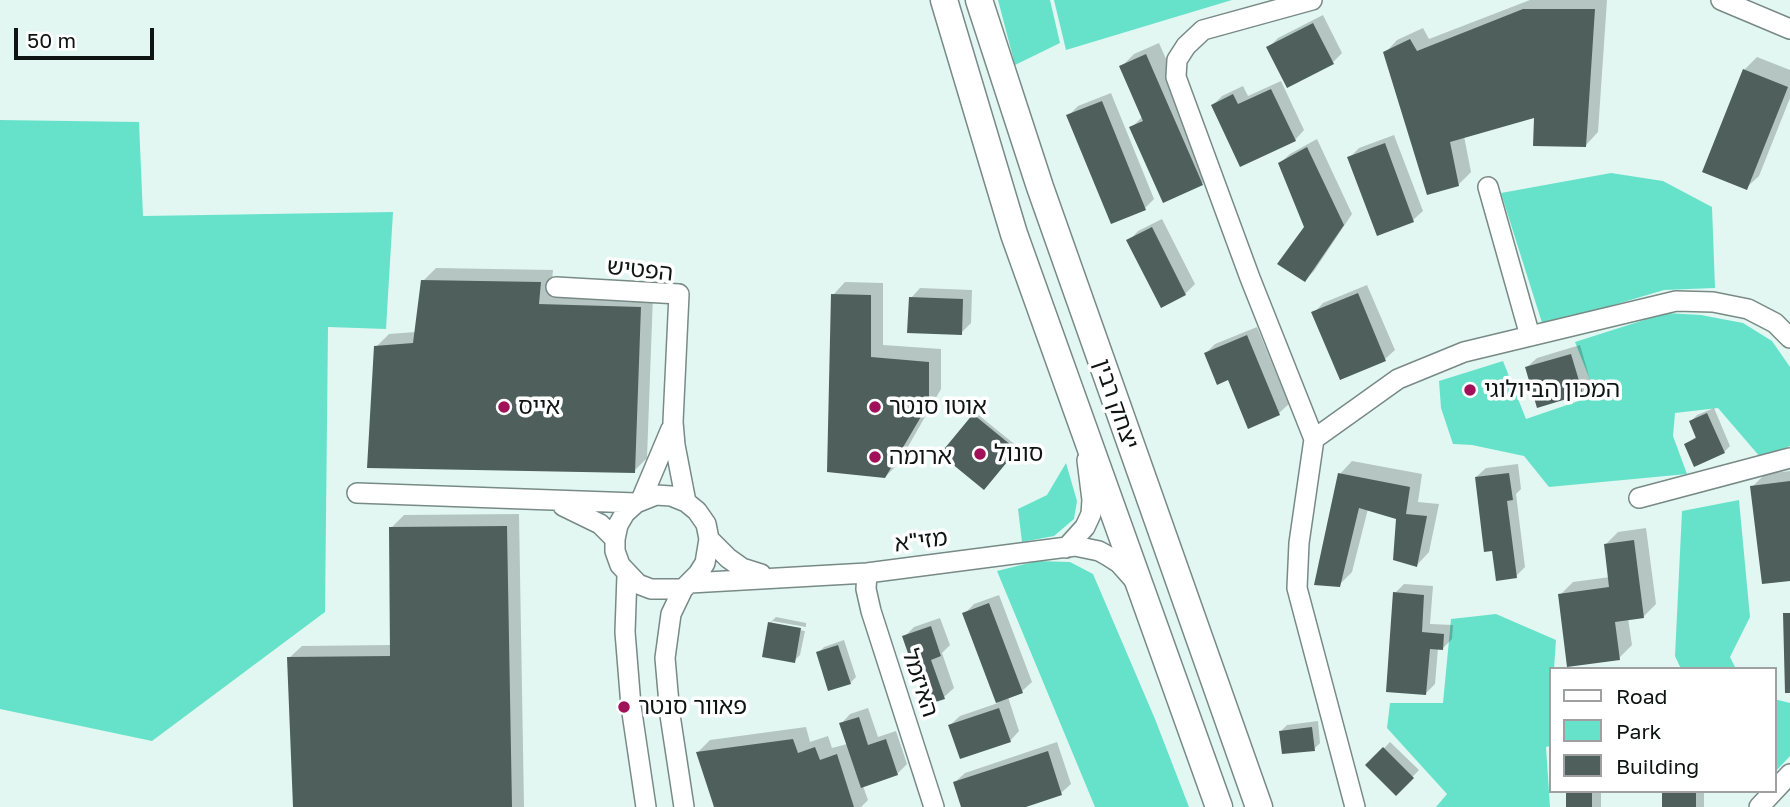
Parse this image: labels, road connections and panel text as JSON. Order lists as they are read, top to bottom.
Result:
{
  "streets": {
    "main road": ["יצחק רבין"],
    "street": ["הפטיש", "מזי\"א", "האיזמל"]
  },
  "crossings": [
    ["הפטיש", "מזי\"א"],
    ["יצחק רבין", "מזי\"א"],
    ["מזי\"א", "האיזמל"]
  ],
  "places": [
    "המכון הביולוגי",
    "אייס",
    "אוטו סנטר",
    "סונול",
    "ארומה",
    "פאוור סנטר"
  ],
  "legend": ["Road", "Park", "Building"],
  "scale_bar": "50 m"
}
